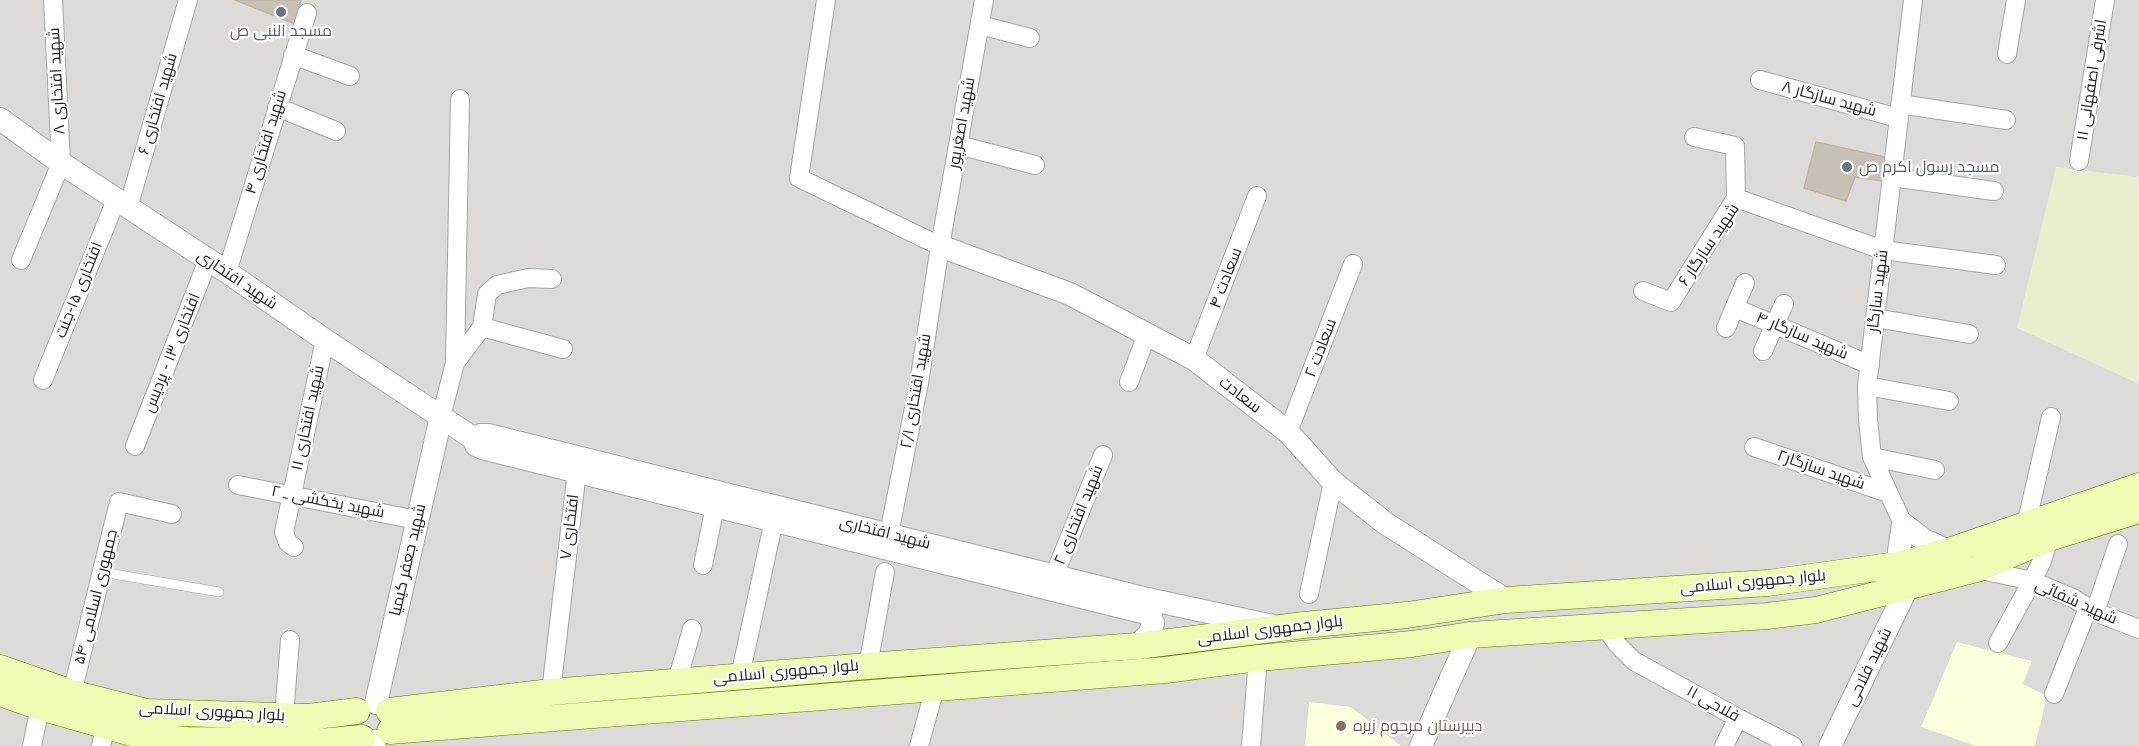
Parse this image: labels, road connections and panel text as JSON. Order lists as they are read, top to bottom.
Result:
{
  "streets": {
    "main road": ["بلوار جمهوری اسلامی"],
    "street": [
      "اشرفی اصفهانی ۱۱",
      "شهید افتخاری ۸",
      "شهید سازگار ۸",
      "شهید افتخاری ۶",
      "شهید اصغرپور",
      "شهید افتخاری ۴",
      "شهید سازگار ۶",
      "سعادت ۴",
      "شهید افتخاری",
      "افتخاری ۱۵-جنت",
      "شهید سازگار",
      "شهید سازگار ۴",
      "سعادت ۲",
      "افتخاری ۱۳ - پردیس",
      "شهید افتخاری ۲/۱",
      "سعادت",
      "شهید افتخاری ۱۱",
      "شهید سازگار۲",
      "شهید یخکشی ـ ۲",
      "شهید افتخاری ۲",
      "افتخاری ۷",
      "شهید جعفر کیمیا",
      "جمهوری اسلامی ۵۴",
      "شهید شفائی",
      "شهید فلاحی",
      "فلاحی ۱۱"
    ]
  },
  "crossings": [
    ["شهید افتخاری ۸", "شهید افتخاری"],
    ["شهید سازگار ۸", "شهید سازگار"],
    ["شهید افتخاری ۶", "شهید افتخاری"],
    ["شهید افتخاری ۶", "افتخاری ۱۵-جنت"],
    ["شهید اصغرپور", "شهید افتخاری ۲/۱"],
    ["شهید اصغرپور", "سعادت"],
    ["شهید افتخاری ۴", "شهید افتخاری"],
    ["شهید افتخاری ۴", "افتخاری ۱۳ - پردیس"],
    ["شهید سازگار ۶", "شهید سازگار"],
    ["سعادت ۴", "سعادت"],
    ["شهید افتخاری", "افتخاری ۱۵-جنت"],
    ["شهید افتخاری", "افتخاری ۱۳ - پردیس"],
    ["شهید افتخاری", "شهید افتخاری ۲/۱"],
    ["شهید افتخاری", "شهید افتخاری ۱۱"],
    ["شهید افتخاری", "شهید افتخاری ۲"],
    ["شهید افتخاری", "شهید جعفر کیمیا"],
    ["شهید افتخاری", "بلوار جمهوری اسلامی"],
    ["شهید سازگار", "شهید سازگار ۴"],
    ["شهید سازگار", "شهید سازگار۲"],
    ["شهید سازگار", "بلوار جمهوری اسلامی"],
    ["شهید سازگار", "شهید فلاحی"],
    ["سعادت ۲", "سعادت"],
    ["شهید افتخاری ۲/۱", "سعادت"],
    ["سعادت", "بلوار جمهوری اسلامی"],
    ["شهید افتخاری ۱۱", "شهید یخکشی ـ ۲"],
    ["شهید یخکشی ـ ۲", "شهید جعفر کیمیا"],
    ["افتخاری ۷", "بلوار جمهوری اسلامی"],
    ["شهید جعفر کیمیا", "بلوار جمهوری اسلامی"],
    ["بلوار جمهوری اسلامی", "جمهوری اسلامی ۵۴"],
    ["بلوار جمهوری اسلامی", "شهید شفائی"],
    ["بلوار جمهوری اسلامی", "شهید فلاحی"],
    ["بلوار جمهوری اسلامی", "فلاحی ۱۱"]
  ],
  "places": ["مسجد النبی ص", "مسجد رسول اکرم ص", "دبیرستان مرحوم زیره"]
}
